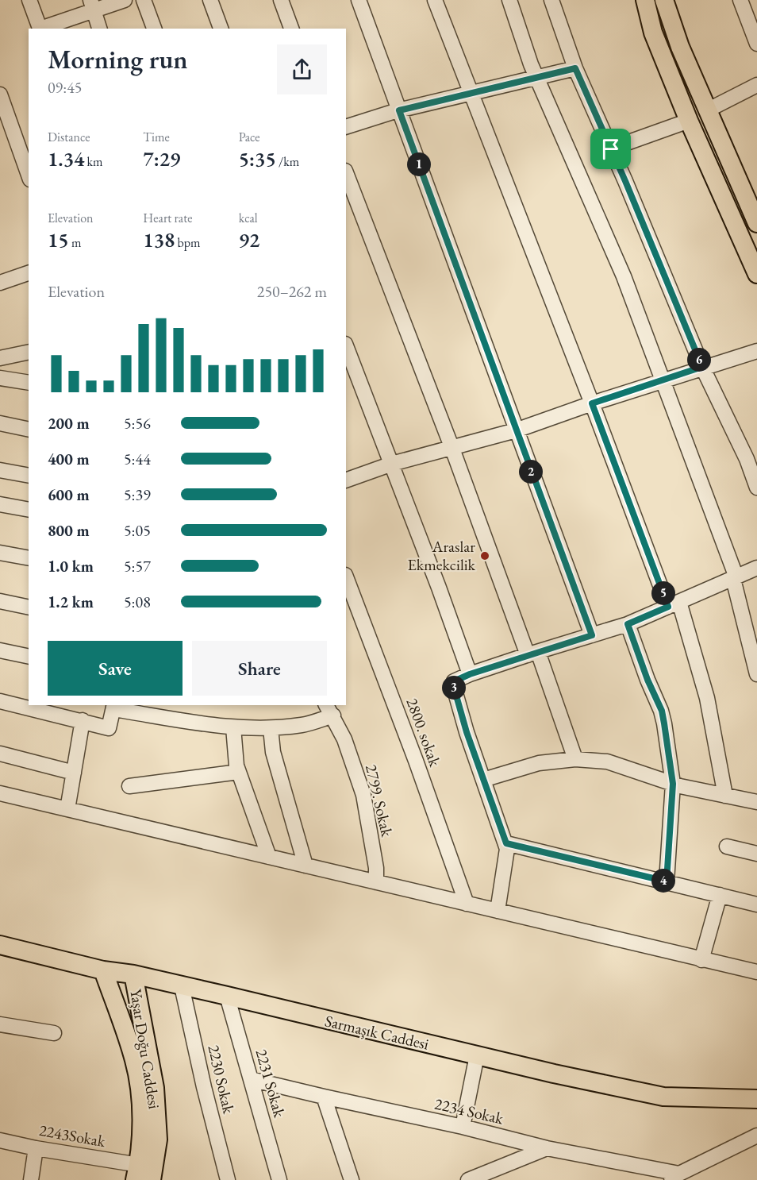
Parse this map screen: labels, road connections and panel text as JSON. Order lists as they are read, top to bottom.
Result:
{
  "streets": {
    "main road": ["Sarmaşık Caddesi", "Yaşar Doğu Caddesi"],
    "street": [
      "2800. sokak",
      "2799. Sokak",
      "2230 Sokak",
      "2231 Sokak",
      "2234 Sokak",
      "2243Sokak"
    ]
  },
  "crossings": [
    ["Sarmaşık Caddesi", "Yaşar Doğu Caddesi"],
    ["Sarmaşık Caddesi", "2230 Sokak"],
    ["Sarmaşık Caddesi", "2231 Sokak"],
    ["Yaşar Doğu Caddesi", "2243Sokak"],
    ["2231 Sokak", "2234 Sokak"]
  ],
  "places": ["Araslar Ekmekcilik"],
  "page": {
    "heading": ["Morning run", "09:45"],
    "stats": [
      ["Distance", "1.34 km"],
      ["Time", "7:29"],
      ["Pace", "5:35 /km"],
      ["Elevation", "15 m"],
      ["Heart rate", "138 bpm"],
      ["kcal", "92"]
    ],
    "pins": [
      "1",
      "6",
      "2",
      "5",
      "3",
      "4"
    ],
    "chart": ["Elevation", "250–262 m"],
    "list": [
      {
        "name": "200 m",
        "note": "5:56"
      },
      {
        "name": "400 m",
        "note": "5:44"
      },
      {
        "name": "600 m",
        "note": "5:39"
      },
      {
        "name": "800 m",
        "note": "5:05"
      },
      {
        "name": "1.0 km",
        "note": "5:57"
      },
      {
        "name": "1.2 km",
        "note": "5:08"
      }
    ],
    "buttons": ["Save", "Share"]
  }
}
